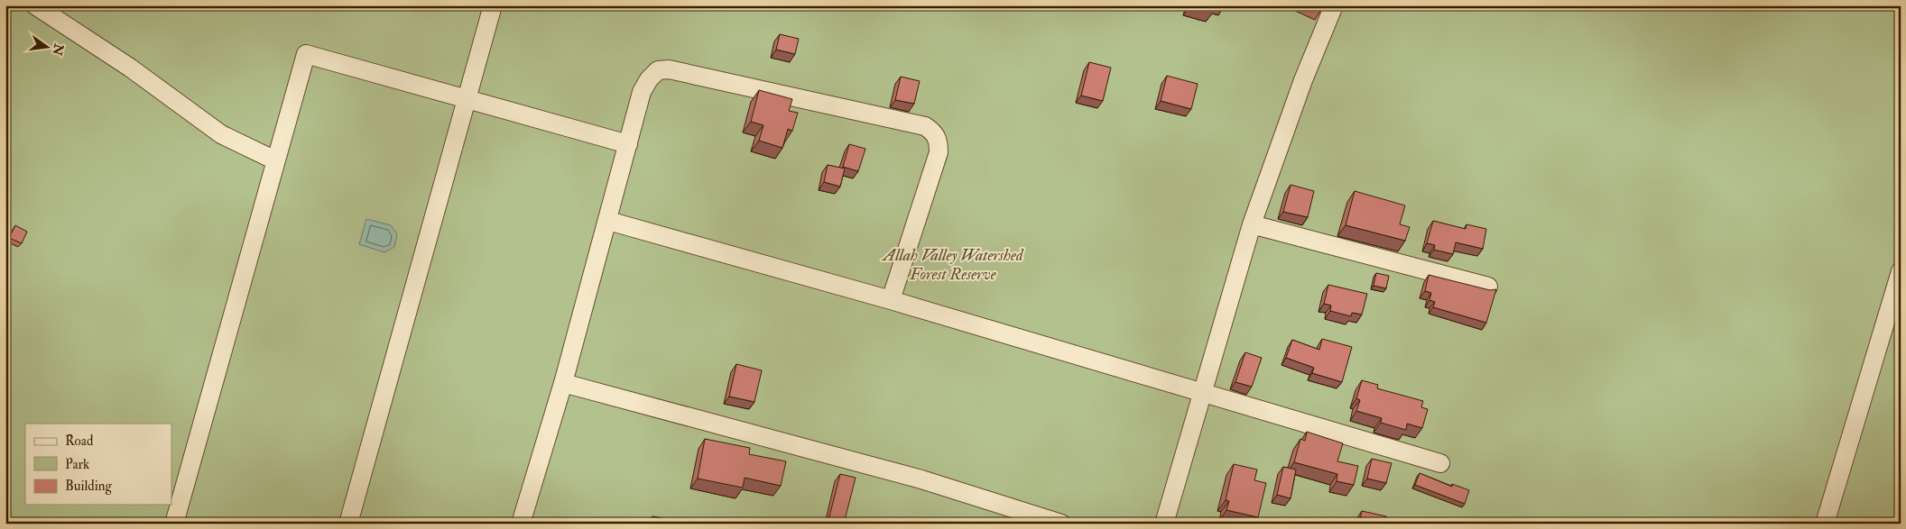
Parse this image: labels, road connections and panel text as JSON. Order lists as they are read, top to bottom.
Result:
{
  "parks": ["Allah Valley Watershed Forest Reserve"],
  "legend": ["Road", "Park", "Building"],
  "north": "right"
}
